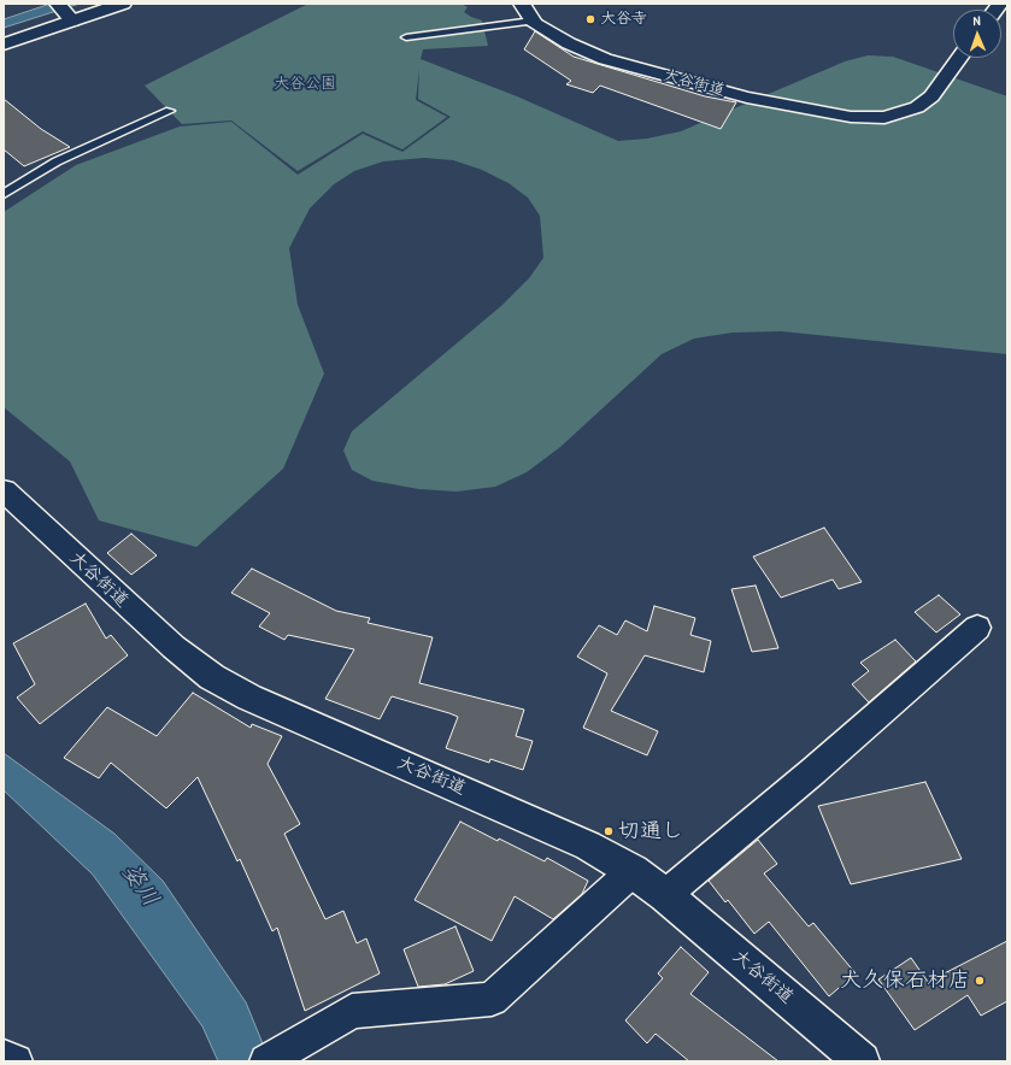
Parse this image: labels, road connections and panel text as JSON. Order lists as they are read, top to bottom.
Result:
{
  "streets": {
    "main road": ["大谷街道"]
  },
  "water": ["姿川"],
  "parks": ["大谷公園"],
  "places": ["大谷寺", "切通し", "大久保石材店"],
  "north": "top"
}
